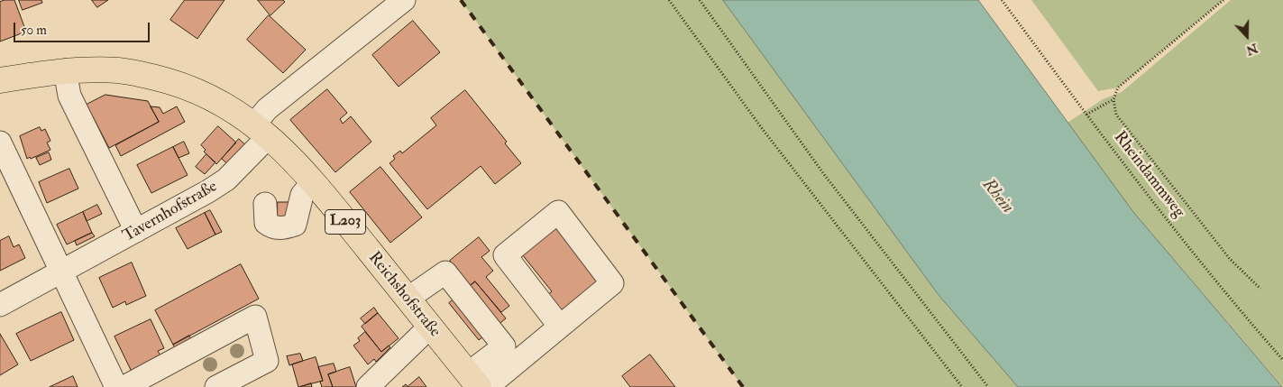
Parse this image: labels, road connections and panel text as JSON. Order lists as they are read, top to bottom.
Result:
{
  "streets": {
    "main road": ["L203", "Reichshofstraße"],
    "street": ["Tavernhofstraße"],
    "path": ["Rheindammweg"]
  },
  "crossings": [
    ["Tavernhofstraße", "Reichshofstraße"]
  ],
  "water": ["Rhein"],
  "scale_bar": "50 m",
  "north": "bottom"
}
